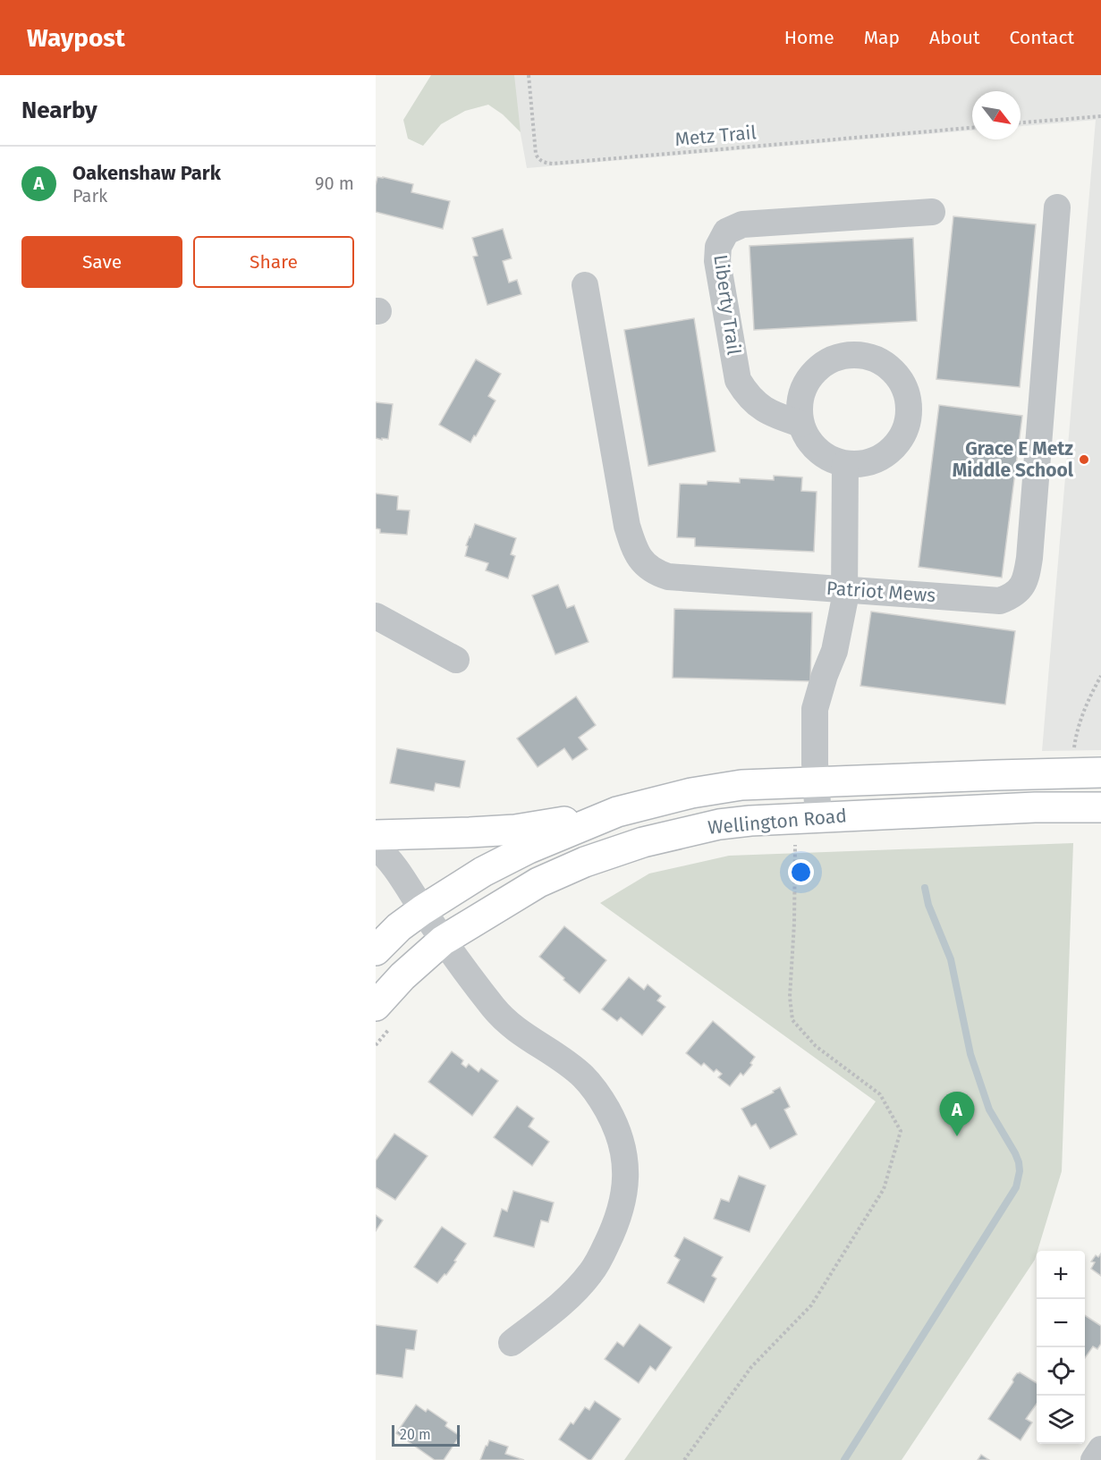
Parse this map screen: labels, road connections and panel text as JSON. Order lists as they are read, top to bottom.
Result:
{
  "streets": {
    "main road": ["Wellington Road"],
    "street": ["Liberty Trail", "Patriot Mews"],
    "path": ["Metz Trail"]
  },
  "places": ["Grace E Metz Middle School"],
  "scale_bar": "20 m",
  "north": "bottom right",
  "page": {
    "header": "Waypost",
    "nav": [
      "Home",
      "Map",
      "About",
      "Contact"
    ],
    "heading": "Nearby",
    "list": [
      {
        "mark": "A",
        "name": "Oakenshaw Park",
        "note": "Park",
        "value": "90 m"
      }
    ],
    "buttons": ["Save", "Share"],
    "pins": "A",
    "map_buttons": ["+", "−"],
    "scale": "20 m"
  }
}
